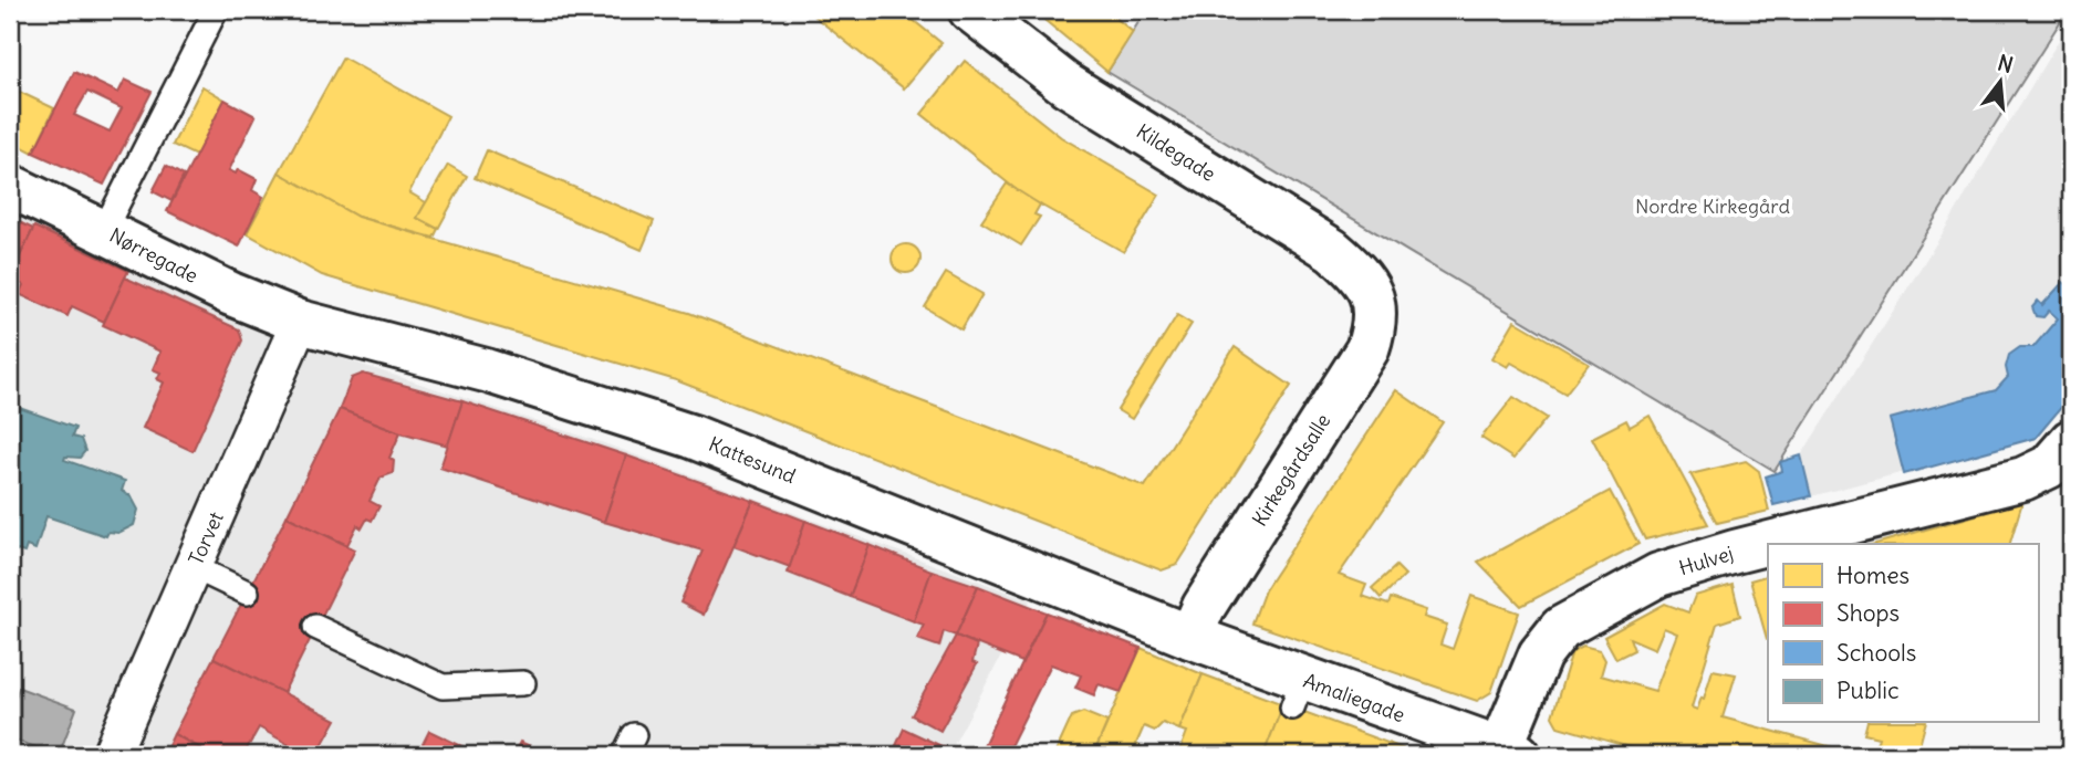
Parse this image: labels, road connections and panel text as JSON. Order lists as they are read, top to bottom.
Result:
{
  "streets": {
    "street": [
      "Kildegade",
      "Nørregade",
      "Kattesund",
      "Kirkegårdsalle",
      "Torvet",
      "Hulvej",
      "Amaliegade"
    ]
  },
  "crossings": [
    ["Kildegade", "Kirkegårdsalle"],
    ["Nørregade", "Kattesund"],
    ["Nørregade", "Torvet"],
    ["Kattesund", "Kirkegårdsalle"],
    ["Kattesund", "Torvet"],
    ["Kattesund", "Amaliegade"],
    ["Kirkegårdsalle", "Amaliegade"],
    ["Hulvej", "Amaliegade"]
  ],
  "parks": ["Nordre Kirkegård"],
  "legend": [
    "Homes",
    "Shops",
    "Schools",
    "Public"
  ],
  "north": "top"
}
